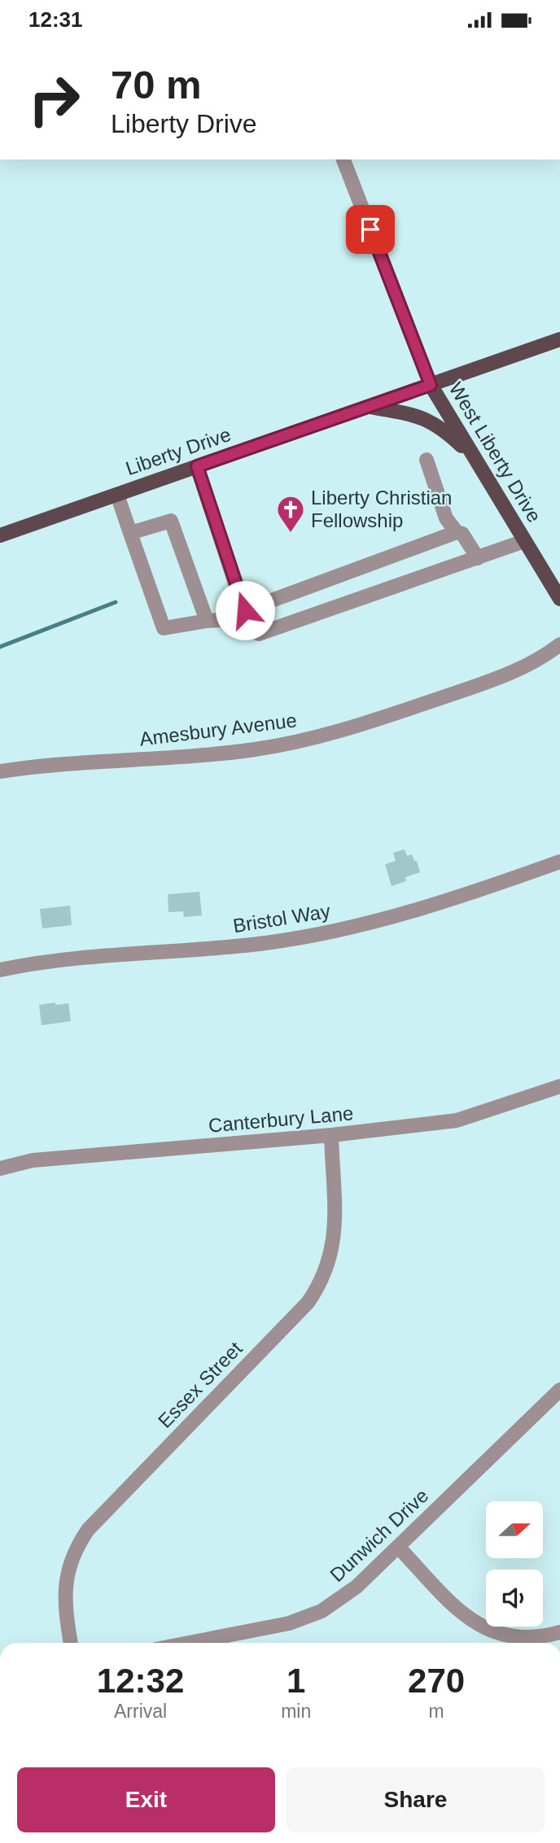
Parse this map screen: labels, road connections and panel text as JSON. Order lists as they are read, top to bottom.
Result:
{
  "streets": {
    "main road": ["Liberty Drive", "West Liberty Drive"],
    "street": [
      "Amesbury Avenue",
      "Bristol Way",
      "Canterbury Lane",
      "Essex Street",
      "Dunwich Drive"
    ]
  },
  "crossings": [
    ["Liberty Drive", "West Liberty Drive"],
    ["Canterbury Lane", "Essex Street"]
  ],
  "places": {
    "church": ["Liberty Christian Fellowship"]
  },
  "north": "right",
  "page": {
    "status": "12:31",
    "turn": ["70 m", "Liberty Drive"],
    "eta": [
      "12:32",
      "Arrival",
      "1",
      "min",
      "270",
      "m"
    ],
    "buttons": ["Exit", "Share"]
  }
}
